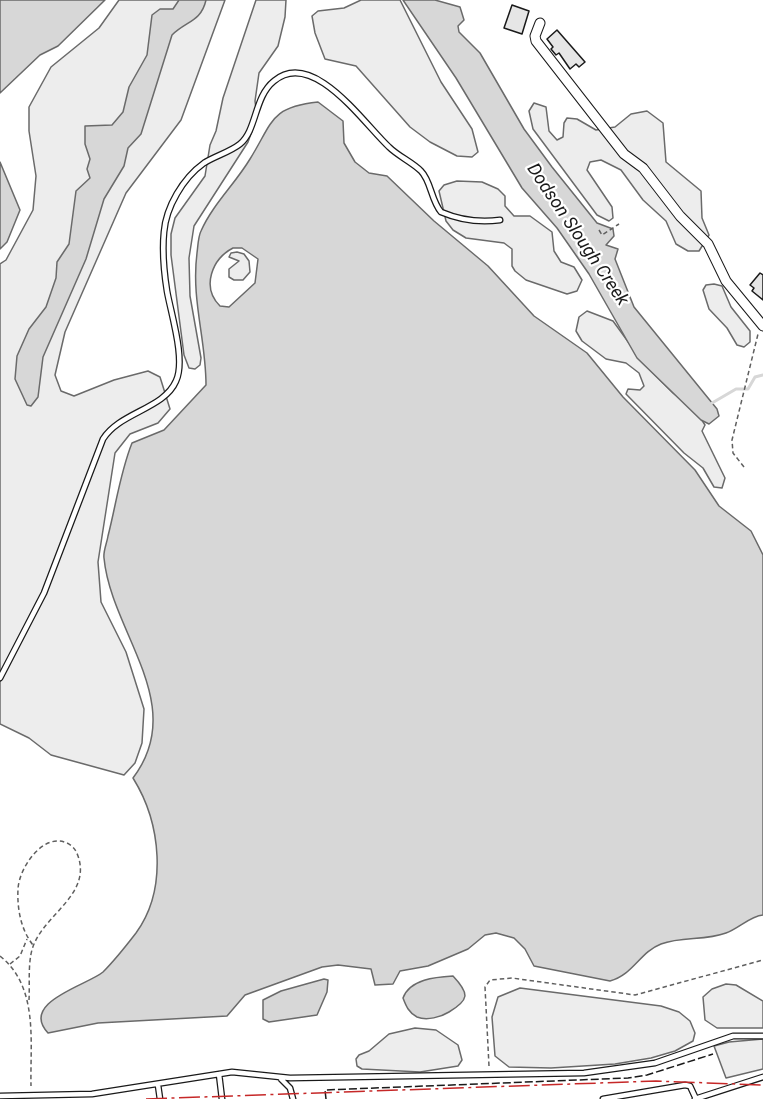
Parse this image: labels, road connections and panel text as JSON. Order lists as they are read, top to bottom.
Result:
{
  "water": ["Dodson Slough Creek"]
}
